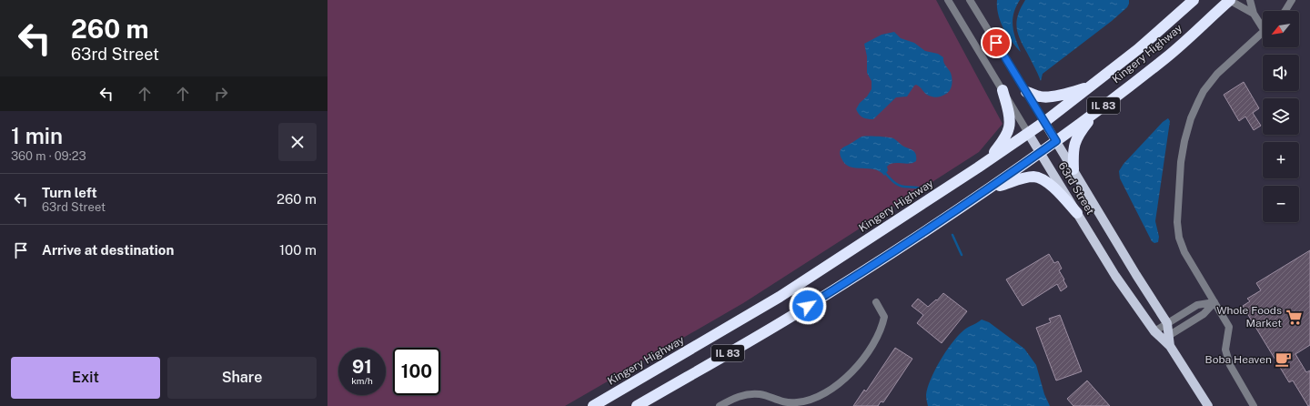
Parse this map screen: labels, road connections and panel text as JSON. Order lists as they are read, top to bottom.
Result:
{
  "streets": {
    "highway": ["Kingery Highway", "IL 83"],
    "main road": ["63rd Street"]
  },
  "crossings": [
    ["Kingery Highway", "63rd Street"]
  ],
  "places": {
    "supermarket": ["Whole Foods Market"],
    "cafe": ["Boba Heaven"]
  },
  "north": "bottom left",
  "page": {
    "turn": ["260 m", "63rd Street"],
    "map_buttons": ["+", "−"],
    "heading": ["1 min", "360 m · 09:23"],
    "list": [
      {
        "name": "Turn left",
        "note": "63rd Street",
        "value": "260 m"
      },
      {
        "name": "Arrive at destination",
        "value": "100 m"
      }
    ],
    "speed": "91 km/h",
    "limit": "100",
    "buttons": ["Exit", "Share"]
  }
}
